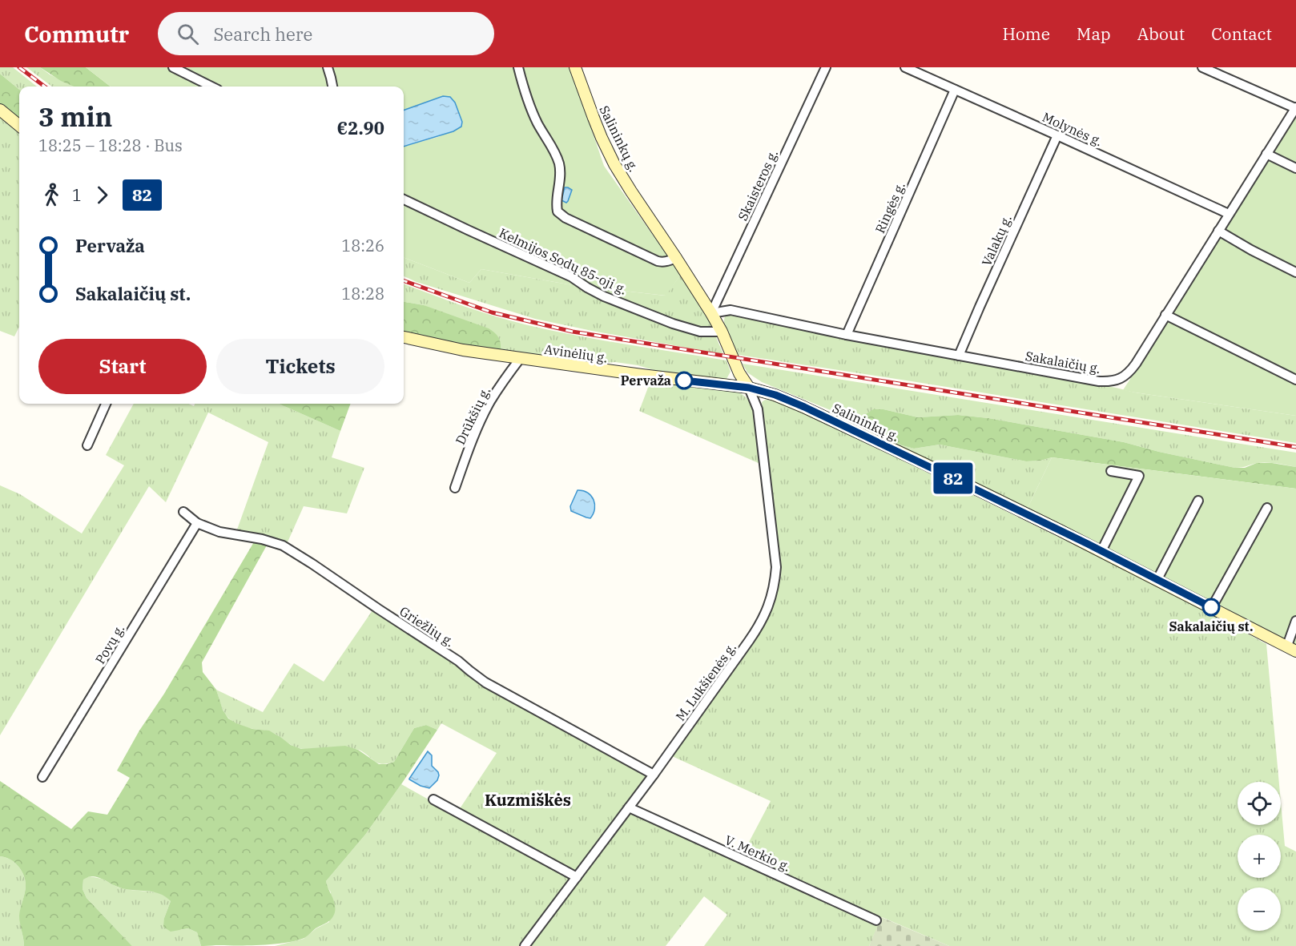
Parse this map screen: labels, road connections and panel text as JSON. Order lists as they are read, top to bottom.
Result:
{
  "streets": {
    "main road": ["Salininkų g.", "Avinėlių g."],
    "street": [
      "Molynės g.",
      "Skaisteros g.",
      "Ringės g.",
      "Valakų g.",
      "Kelmijos Sodų 85-oji g.",
      "Sakalaičių g.",
      "Drūkšių g.",
      "Griežlių g.",
      "Povų g.",
      "M. Lukšienės g.",
      "V. Merkio g."
    ]
  },
  "crossings": [
    ["Molynės g.", "Ringės g."],
    ["Molynės g.", "Valakų g."],
    ["Molynės g.", "Sakalaičių g."],
    ["Salininkų g.", "Skaisteros g."],
    ["Salininkų g.", "Kelmijos Sodų 85-oji g."],
    ["Salininkų g.", "Avinėlių g."],
    ["Salininkų g.", "Sakalaičių g."],
    ["Salininkų g.", "M. Lukšienės g."],
    ["Skaisteros g.", "Sakalaičių g."],
    ["Ringės g.", "Sakalaičių g."],
    ["Valakų g.", "Sakalaičių g."],
    ["Avinėlių g.", "Drūkšių g."],
    ["Avinėlių g.", "M. Lukšienės g."],
    ["Griežlių g.", "Povų g."],
    ["Griežlių g.", "M. Lukšienės g."],
    ["M. Lukšienės g.", "V. Merkio g."]
  ],
  "districts": ["Kuzmiškės"],
  "places": ["Pervaža", "Sakalaičių st."],
  "lines": ["bus line 82"],
  "page": {
    "header": "Commutr",
    "search": "Search here",
    "nav": [
      "Home",
      "Map",
      "About",
      "Contact"
    ],
    "on_map": "82",
    "heading": ["3 min", "18:25 – 18:28 · Bus", "€2.90"],
    "legs": ["1", "82"],
    "list": [
      {
        "name": "Pervaža",
        "value": "18:26"
      },
      {
        "name": "Sakalaičių st.",
        "value": "18:28"
      }
    ],
    "buttons": ["Start", "Tickets"],
    "map_buttons": ["+", "−"]
  }
}
